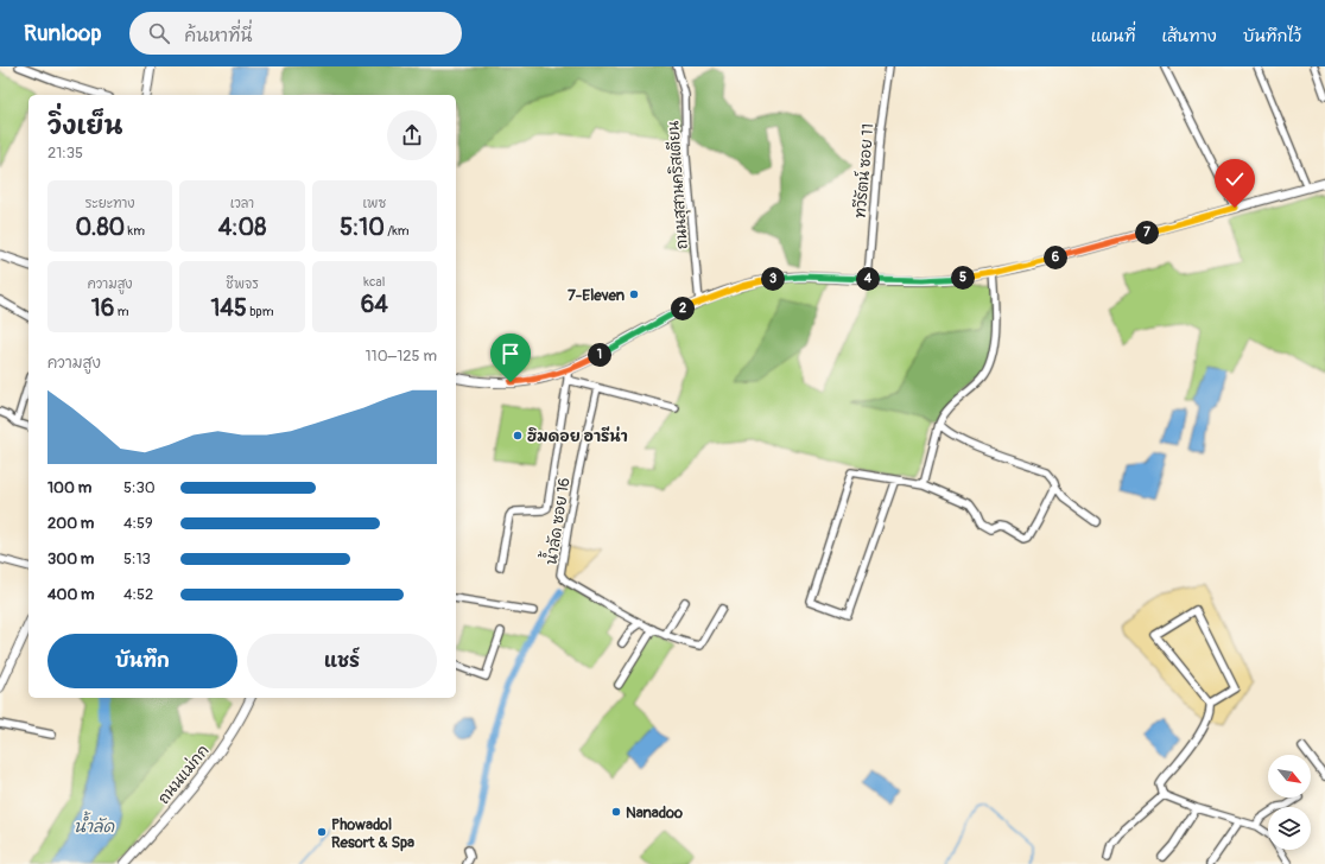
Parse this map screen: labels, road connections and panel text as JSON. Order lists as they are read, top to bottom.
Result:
{
  "streets": {
    "street": [
      "ทวีรัตน์ ซอย 11",
      "ถนนสุสานคริสเตียน",
      "น้ำลัด ซอย 16",
      "ถนนแม่กก"
    ]
  },
  "water": ["น้ำลัด"],
  "places": [
    "7-Eleven",
    "ฮิมดอย อารีน่า",
    "Nanadoo",
    "Phowadol Resort & Spa"
  ],
  "north": "bottom right",
  "page": {
    "header": "Runloop",
    "search": "ค้นหาที่นี่",
    "nav": ["แผนที่", "เส้นทาง", "บันทึกไว้"],
    "heading": ["วิ่งเย็น", "21:35"],
    "stats": [
      ["ระยะทาง", "0.80 km"],
      ["เวลา", "4:08"],
      ["เพซ", "5:10 /km"],
      ["ความสูง", "16 m"],
      ["ชีพจร", "145 bpm"],
      ["kcal", "64"]
    ],
    "pins": [
      "7",
      "6",
      "5",
      "3",
      "4",
      "2",
      "1"
    ],
    "chart": ["ความสูง", "110–125 m"],
    "list": [
      {
        "name": "100 m",
        "note": "5:30"
      },
      {
        "name": "200 m",
        "note": "4:59"
      },
      {
        "name": "300 m",
        "note": "5:13"
      },
      {
        "name": "400 m",
        "note": "4:52"
      }
    ],
    "buttons": ["บันทึก", "แชร์"]
  }
}
